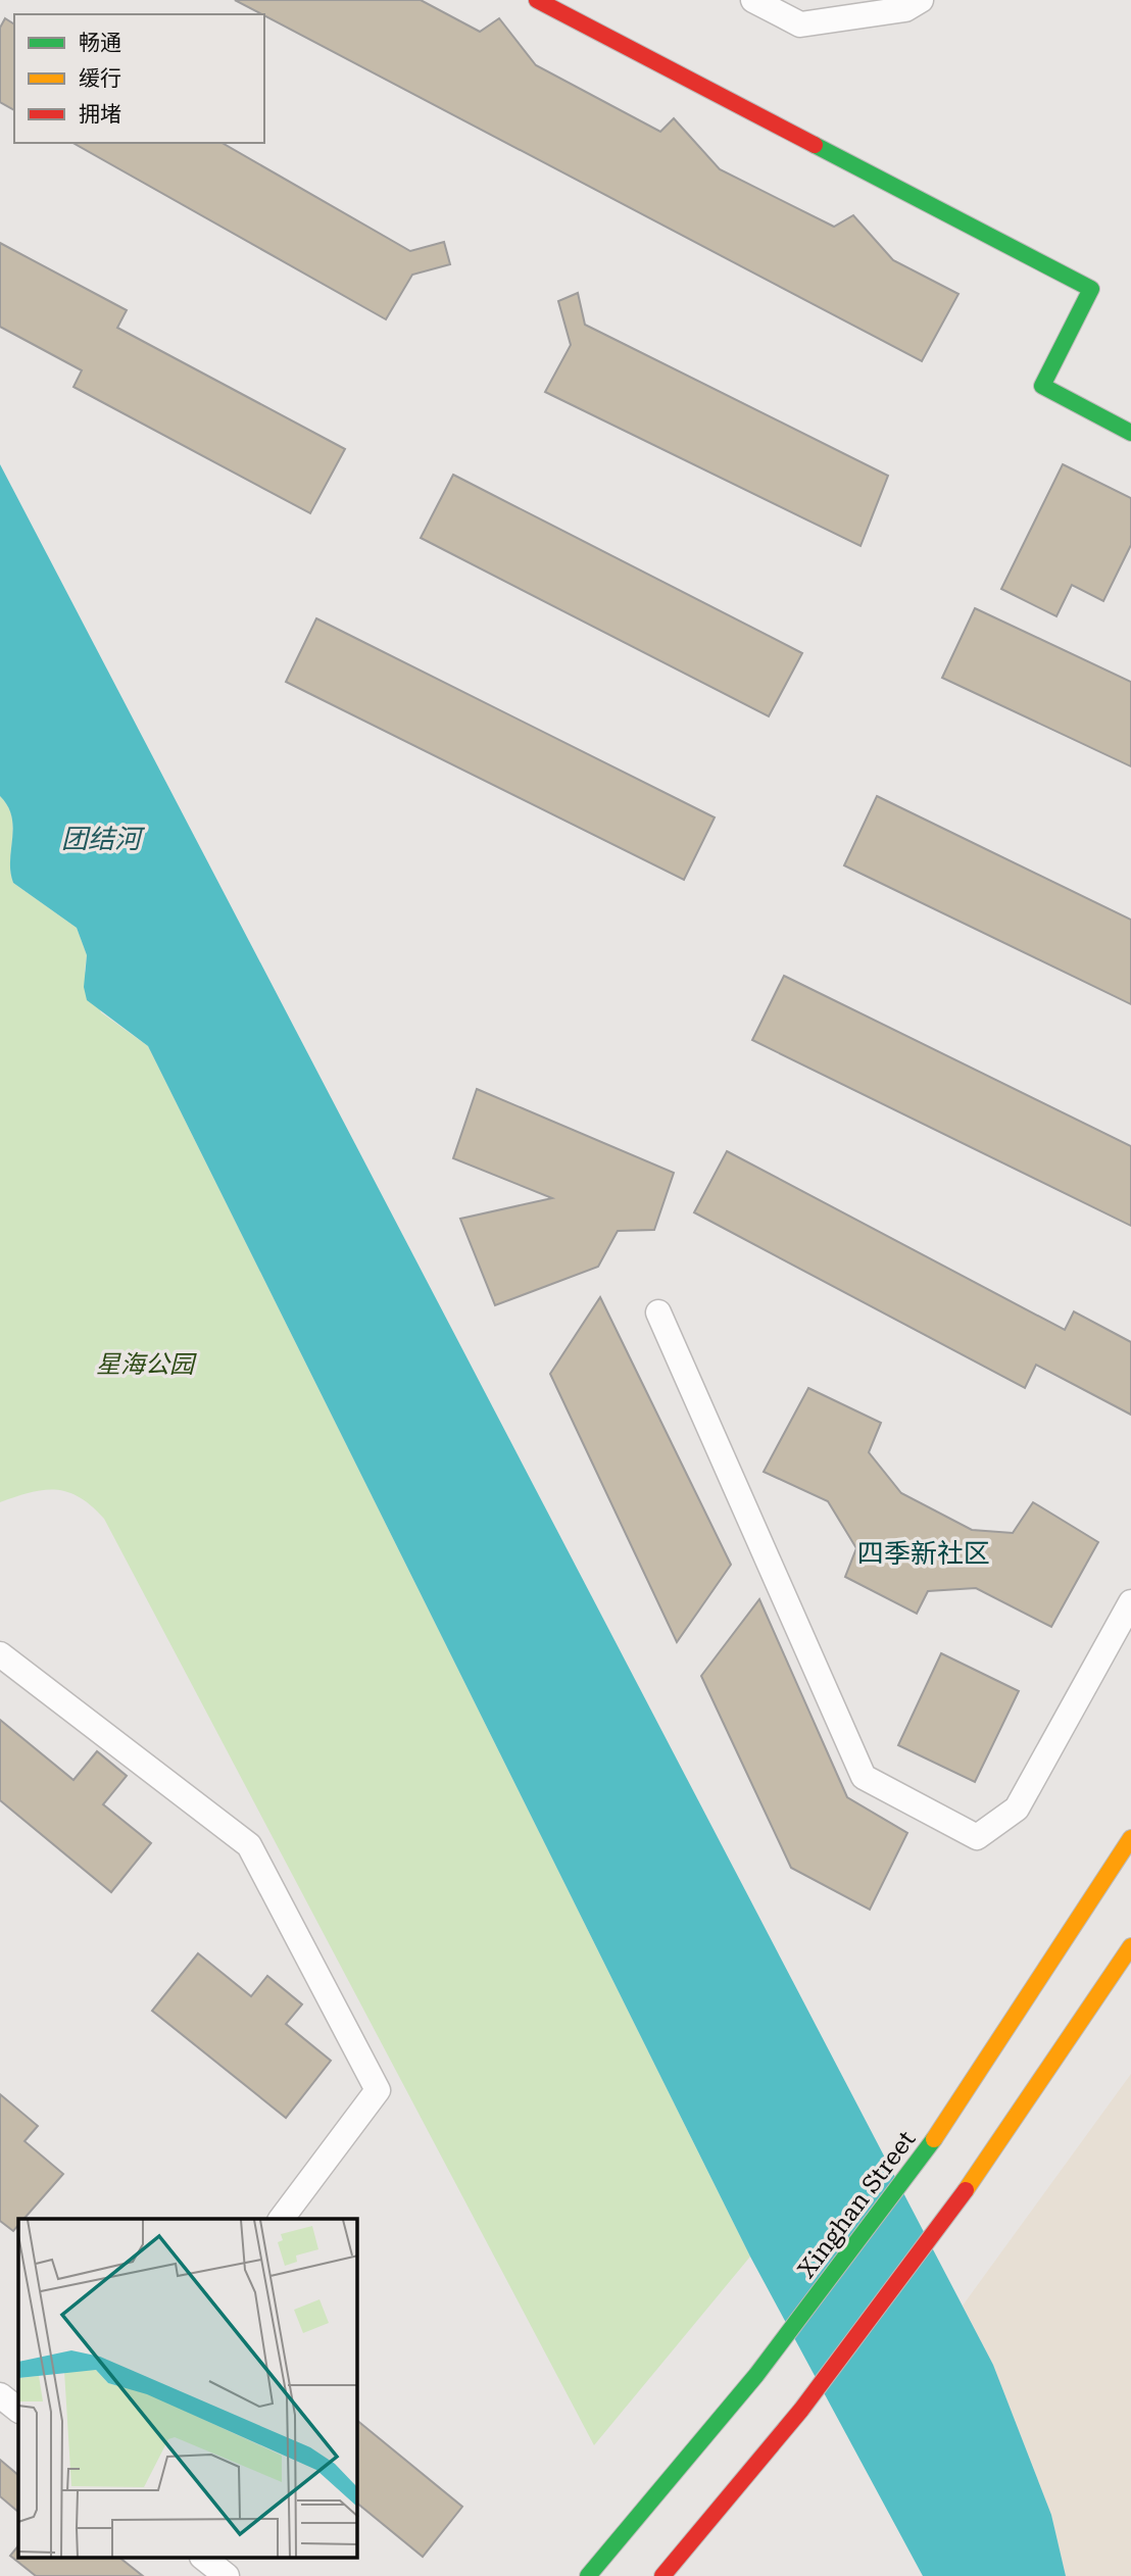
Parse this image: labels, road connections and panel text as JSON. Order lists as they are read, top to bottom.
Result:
{
  "streets": {
    "main road": ["Xinghan Street"]
  },
  "districts": ["四季新社区"],
  "water": ["团结河"],
  "parks": ["星海公园"],
  "legend": ["畅通", "缓行", "拥堵"]
}
